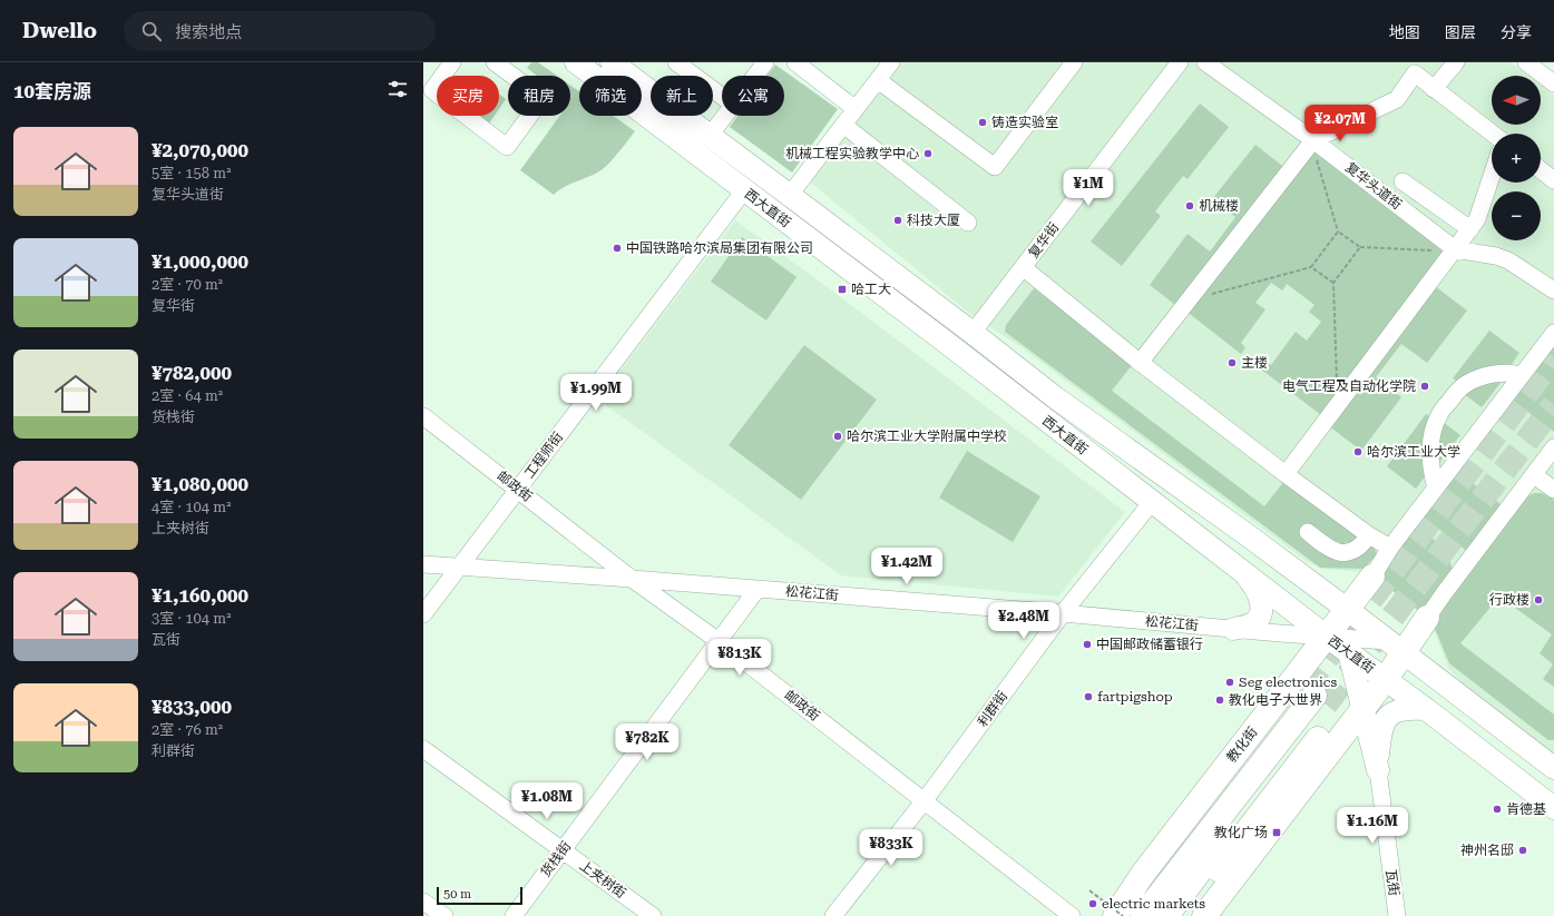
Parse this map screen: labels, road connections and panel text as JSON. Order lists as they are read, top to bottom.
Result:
{
  "streets": {
    "highway": ["教化街"],
    "main road": ["西大直街"],
    "street": [
      "复华头道街",
      "复华街",
      "工程师街",
      "邮政街",
      "松花江街",
      "利群街",
      "货栈街",
      "上夹树街",
      "瓦街"
    ]
  },
  "crossings": [
    ["西大直街", "复华街"],
    ["西大直街", "工程师街"],
    ["西大直街", "松花江街"],
    ["西大直街", "利群街"],
    ["西大直街", "教化街"],
    ["工程师街", "邮政街"],
    ["工程师街", "松花江街"],
    ["邮政街", "松花江街"],
    ["邮政街", "利群街"],
    ["邮政街", "货栈街"],
    ["松花江街", "利群街"],
    ["松花江街", "教化街"],
    ["松花江街", "货栈街"],
    ["货栈街", "上夹树街"]
  ],
  "places": {
    "other": [
      "铸造实验室",
      "机械工程实验教学中心",
      "机械楼",
      "科技大厦",
      "中国铁路哈尔滨局集团有限公司",
      "主楼",
      "电气工程及自动化学院",
      "哈尔滨工业大学附属中学校",
      "哈尔滨工业大学",
      "行政楼",
      "中国邮政储蓄银行",
      "Seg electronics",
      "fartpigshop",
      "教化电子大世界",
      "肯德基",
      "神州名邸",
      "electric markets"
    ],
    "transit": ["哈工大", "教化广场"]
  },
  "scale_bar": "50 m",
  "north": "left",
  "page": {
    "header": "Dwello",
    "search": "搜索地点",
    "nav": ["地图", "图层", "分享"],
    "heading": "10套房源",
    "map_buttons": ["+", "−"],
    "chip": [
      "买房",
      "租房",
      "筛选",
      "新上",
      "公寓"
    ],
    "price": [
      "¥2.07M",
      "¥1M",
      "¥1.99M",
      "¥1.42M",
      "¥2.48M",
      "¥813K",
      "¥782K",
      "¥1.08M",
      "¥1.16M",
      "¥833K"
    ],
    "list": [
      {
        "name": "¥2,070,000",
        "note": "5室 · 158 m² · 复华头道街"
      },
      {
        "name": "¥1,000,000",
        "note": "2室 · 70 m² · 复华街"
      },
      {
        "name": "¥782,000",
        "note": "2室 · 64 m² · 货栈街"
      },
      {
        "name": "¥1,080,000",
        "note": "4室 · 104 m² · 上夹树街"
      },
      {
        "name": "¥1,160,000",
        "note": "3室 · 104 m² · 瓦街"
      },
      {
        "name": "¥833,000",
        "note": "2室 · 76 m² · 利群街"
      }
    ],
    "scale": "50 m"
  }
}
